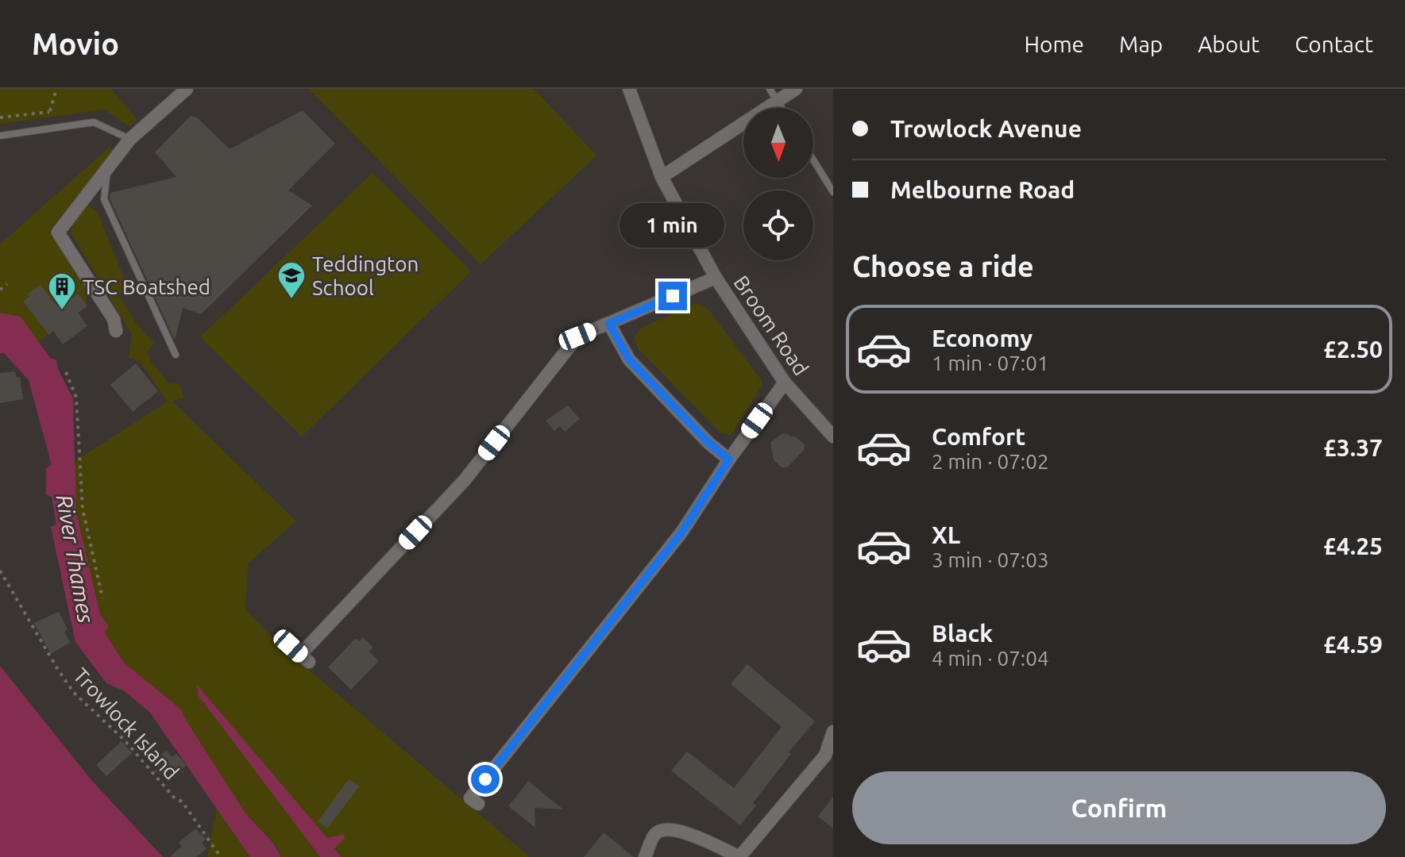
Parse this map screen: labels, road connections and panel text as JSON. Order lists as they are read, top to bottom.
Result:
{
  "streets": {
    "street": ["Broom Road"],
    "path": ["Trowlock Island"]
  },
  "water": ["River Thames"],
  "places": {
    "school or university": ["Teddington School"],
    "building": ["TSC Boatshed"]
  },
  "north": "bottom",
  "page": {
    "header": "Movio",
    "nav": [
      "Home",
      "Map",
      "About",
      "Contact"
    ],
    "banner": ["Trowlock Avenue", "Melbourne Road"],
    "bubble": "1 min",
    "heading": "Choose a ride",
    "list": [
      {
        "name": "Economy",
        "note": "1 min · 07:01",
        "value": "£2.50"
      },
      {
        "name": "Comfort",
        "note": "2 min · 07:02",
        "value": "£3.37"
      },
      {
        "name": "XL",
        "note": "3 min · 07:03",
        "value": "£4.25"
      },
      {
        "name": "Black",
        "note": "4 min · 07:04",
        "value": "£4.59"
      }
    ],
    "buttons": "Confirm"
  }
}
